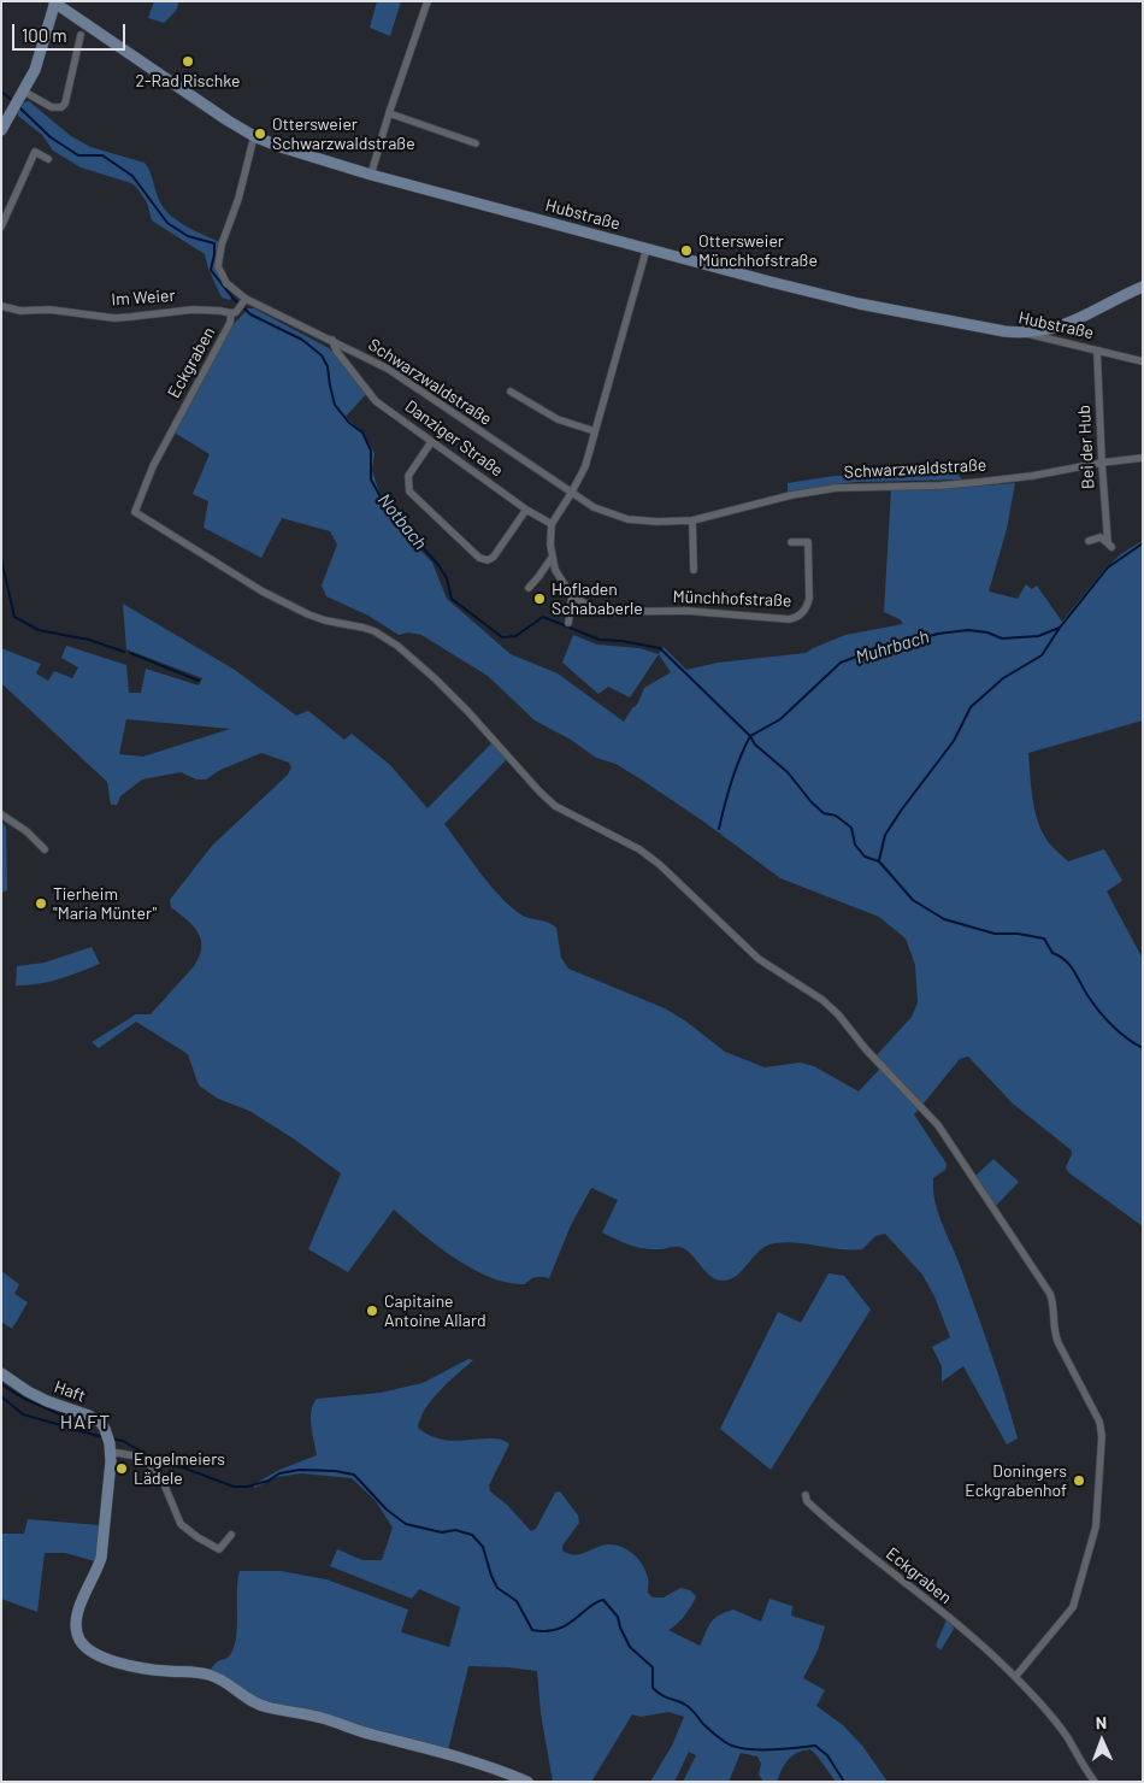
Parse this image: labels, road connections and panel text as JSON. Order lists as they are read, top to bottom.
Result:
{
  "streets": {
    "main road": ["Hubstraße", "Haft"],
    "street": [
      "Im Weier",
      "Eckgraben",
      "Schwarzwaldstraße",
      "Danziger Straße",
      "Bei der Hub",
      "Münchhofstraße"
    ]
  },
  "crossings": [
    ["Hubstraße", "Schwarzwaldstraße"],
    ["Hubstraße", "Bei der Hub"],
    ["Im Weier", "Eckgraben"],
    ["Schwarzwaldstraße", "Danziger Straße"],
    ["Schwarzwaldstraße", "Bei der Hub"],
    ["Danziger Straße", "Münchhofstraße"]
  ],
  "districts": ["HAFT"],
  "water": ["Notbach", "Muhrbach"],
  "places": [
    "2-Rad Rischke",
    "Ottersweier Schwarzwaldstraße",
    "Ottersweier Münchhofstraße",
    "Hofladen Schababerle",
    "Tierheim \"Maria Münter\"",
    "Capitaine Antoine Allard",
    "Engelmeiers Lädele",
    "Doningers Eckgrabenhof"
  ],
  "scale_bar": "100 m",
  "north": "top"
}
